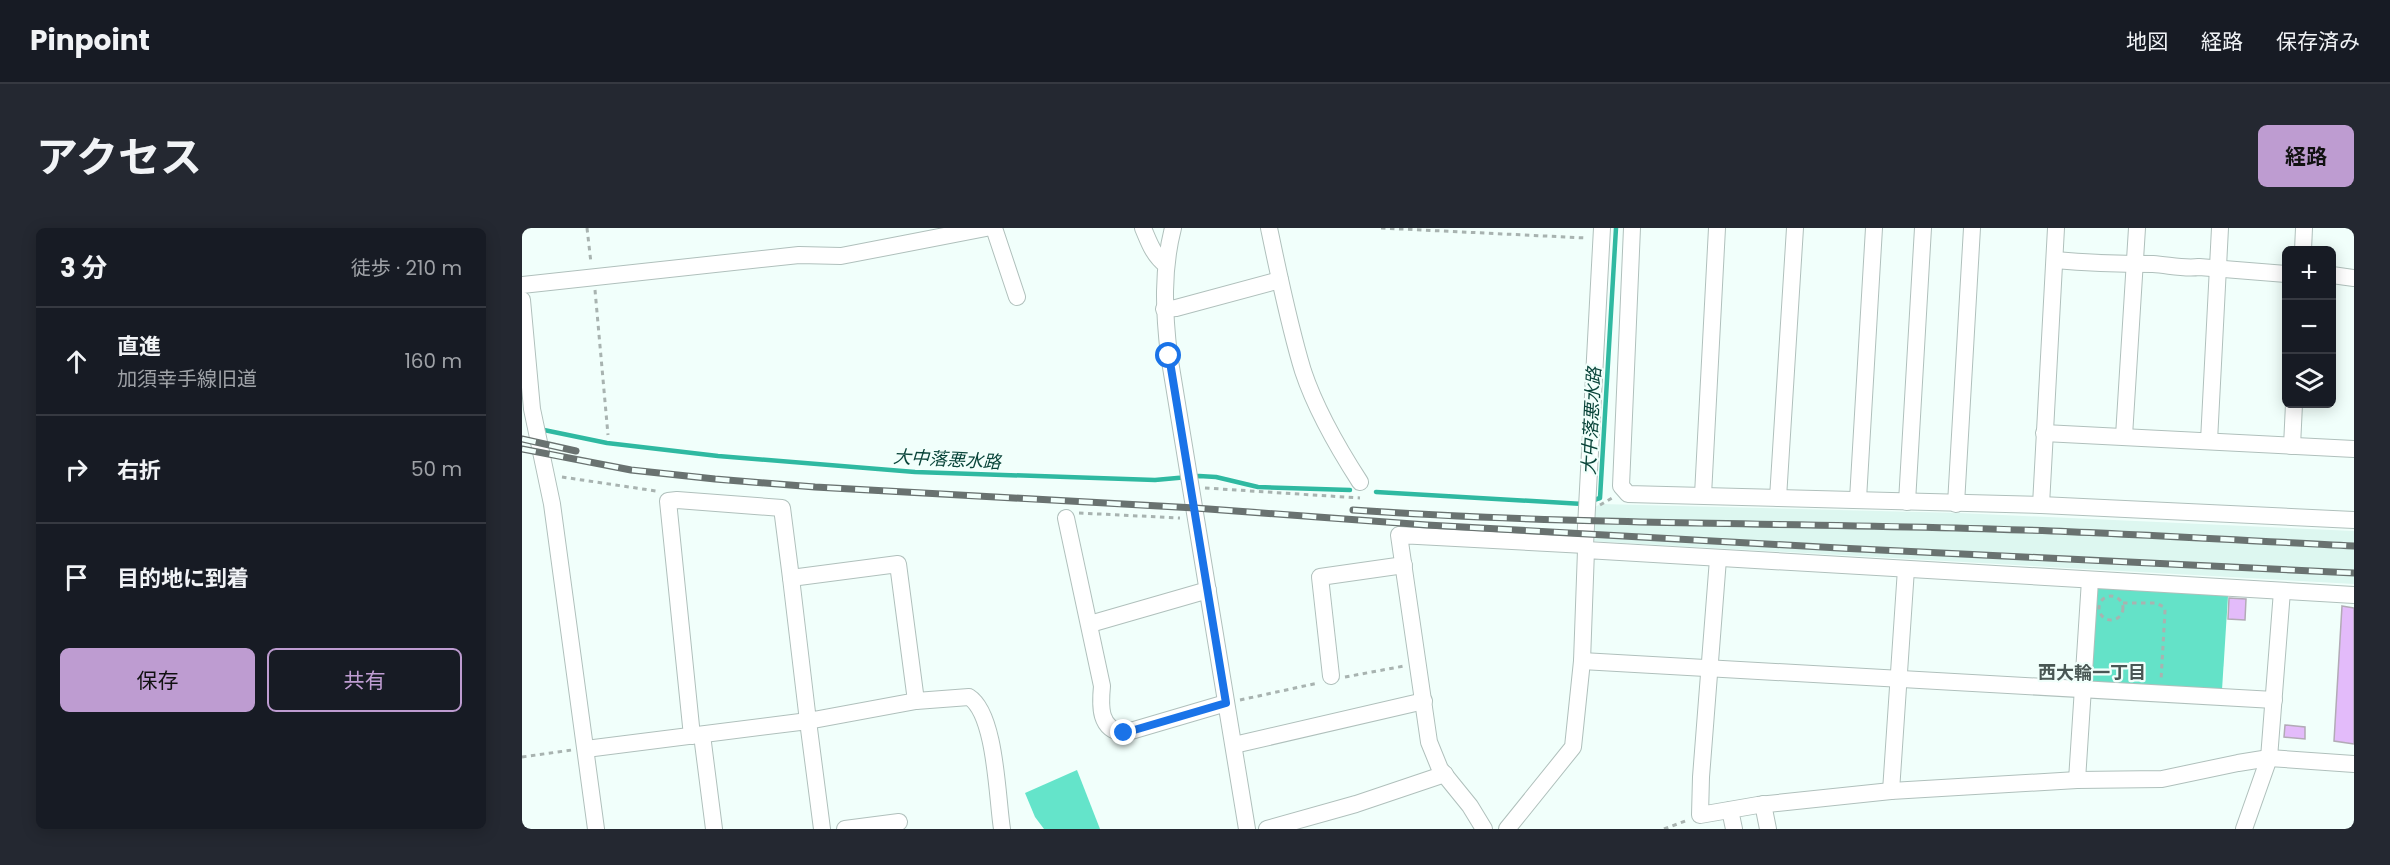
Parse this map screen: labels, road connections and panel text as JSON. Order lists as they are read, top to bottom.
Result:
{
  "districts": ["西大輪一丁目"],
  "water": ["大中落悪水路"],
  "page": {
    "header": "Pinpoint",
    "nav": ["地図", "経路", "保存済み"],
    "title": "アクセス",
    "buttons": [
      "経路",
      ["保存", "共有"]
    ],
    "heading": ["3 分", "徒歩 · 210 m"],
    "map_buttons": ["+", "−"],
    "list": [
      ["直進", "加須幸手線旧道", "160 m"],
      ["右折", "50 m"],
      "目的地に到着"
    ]
  }
}
